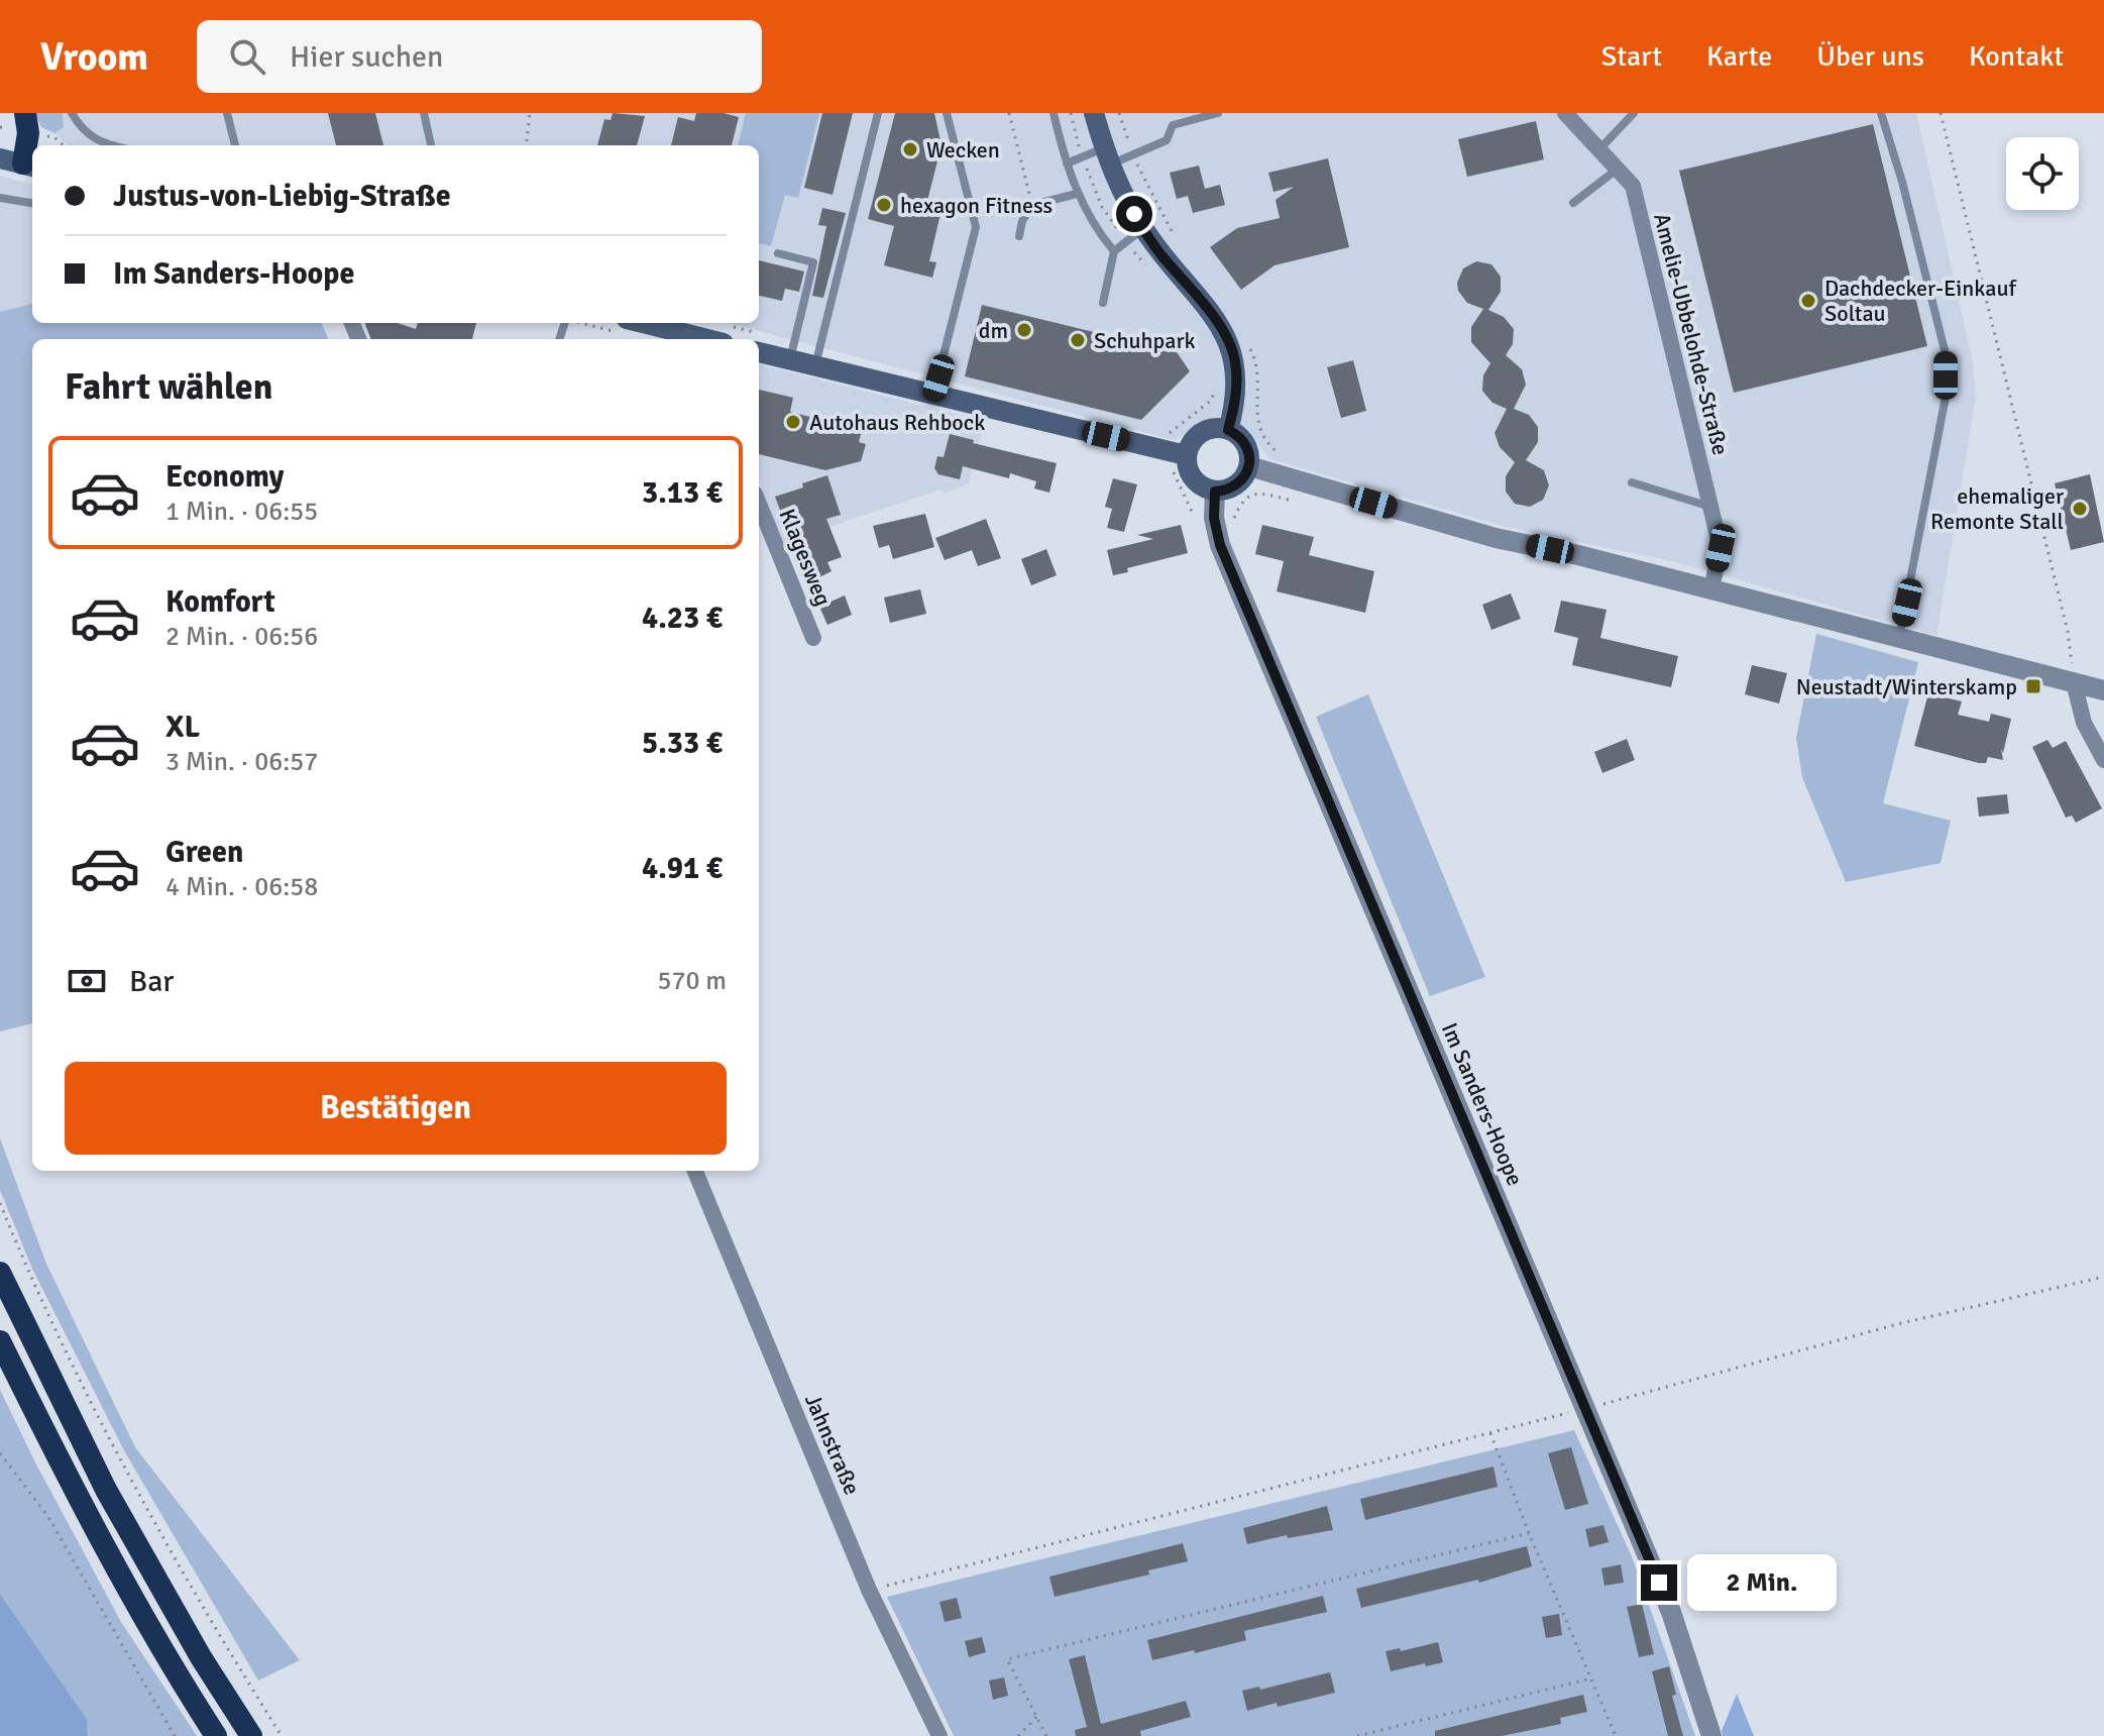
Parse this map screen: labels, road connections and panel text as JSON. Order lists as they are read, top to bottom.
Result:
{
  "streets": {
    "street": [
      "Amelie-Ubbelohde-Straße",
      "Klagesweg",
      "Im Sanders-Hoope",
      "Jahnstraße"
    ]
  },
  "places": {
    "other": [
      "Wecken",
      "hexagon Fitness",
      "Dachdecker-Einkauf Soltau",
      "dm",
      "Schuhpark",
      "Autohaus Rehbock",
      "ehemaliger Remonte Stall"
    ],
    "transit": ["Neustadt/Winterskamp"]
  },
  "page": {
    "header": "Vroom",
    "search": "Hier suchen",
    "nav": [
      "Start",
      "Karte",
      "Über uns",
      "Kontakt"
    ],
    "banner": ["Justus-von-Liebig-Straße", "Im Sanders-Hoope"],
    "heading": "Fahrt wählen",
    "list": [
      {
        "name": "Economy",
        "note": "1 Min. · 06:55",
        "value": "3.13 €"
      },
      {
        "name": "Komfort",
        "note": "2 Min. · 06:56",
        "value": "4.23 €"
      },
      {
        "name": "XL",
        "note": "3 Min. · 06:57",
        "value": "5.33 €"
      },
      {
        "name": "Green",
        "note": "4 Min. · 06:58",
        "value": "4.91 €"
      }
    ],
    "pay": ["Bar", "570 m"],
    "buttons": "Bestätigen",
    "bubble": "2 Min."
  }
}
